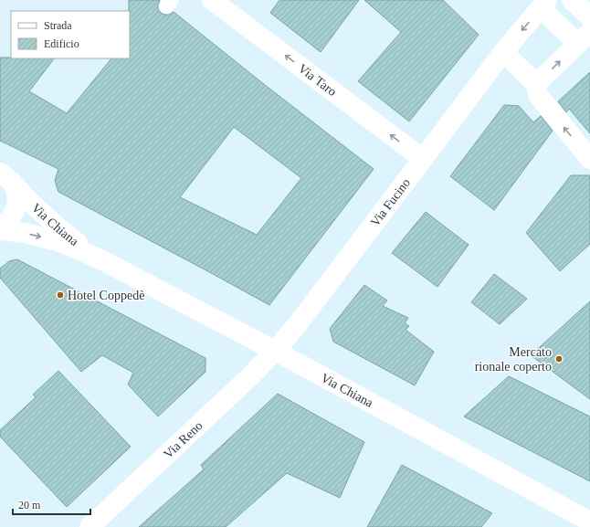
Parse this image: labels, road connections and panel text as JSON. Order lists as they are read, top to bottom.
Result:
{
  "streets": {
    "street": [
      "Via Taro",
      "Via Fucino",
      "Via Chiana",
      "Via Reno"
    ]
  },
  "crossings": [
    ["Via Taro", "Via Fucino"],
    ["Via Fucino", "Via Chiana"],
    ["Via Fucino", "Via Reno"],
    ["Via Chiana", "Via Reno"]
  ],
  "one_way": ["Via Taro"],
  "places": ["Hotel Coppedè", "Mercato rionale coperto"],
  "legend": ["Strada", "Edificio"],
  "scale_bar": "20 m"
}
